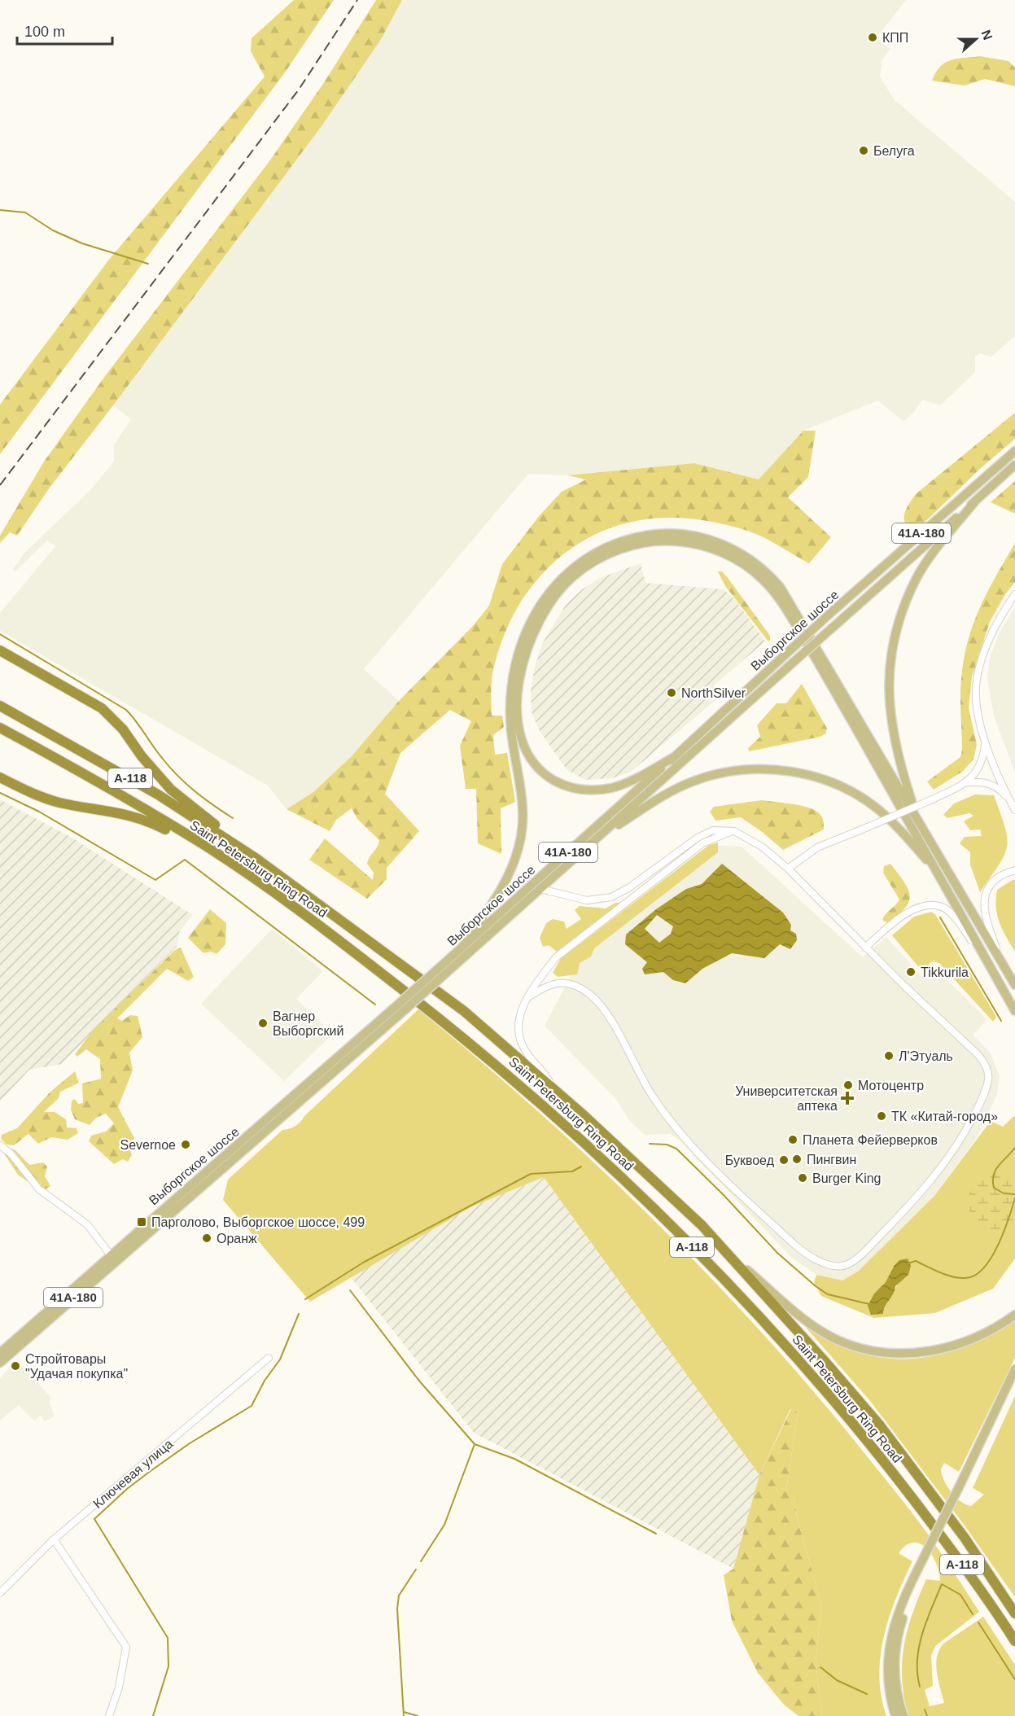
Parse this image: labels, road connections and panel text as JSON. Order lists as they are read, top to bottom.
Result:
{
  "streets": {
    "highway": ["А-118", "Saint Petersburg Ring Road"],
    "main road": ["41А-180", "Выборгское шоссе"],
    "street": ["Ключевая улица"]
  },
  "places": {
    "other": [
      "КПП",
      "Белуга",
      "NorthSilver",
      "Tikkurila",
      "Вагнер Выборгский",
      "Л'Этуаль",
      "Мотоцентр",
      "ТК «Китай-город»",
      "Планета Фейерверков",
      "Severnoe",
      "Пингвин",
      "Буквоед",
      "Burger King",
      "Оранж",
      "Cтройтовары \"Удачая покупка\""
    ],
    "health": ["Университетская аптека"],
    "transit": ["Парголово, Выборгское шоссе, 499"]
  },
  "scale_bar": "100 m",
  "north": "right"
}
